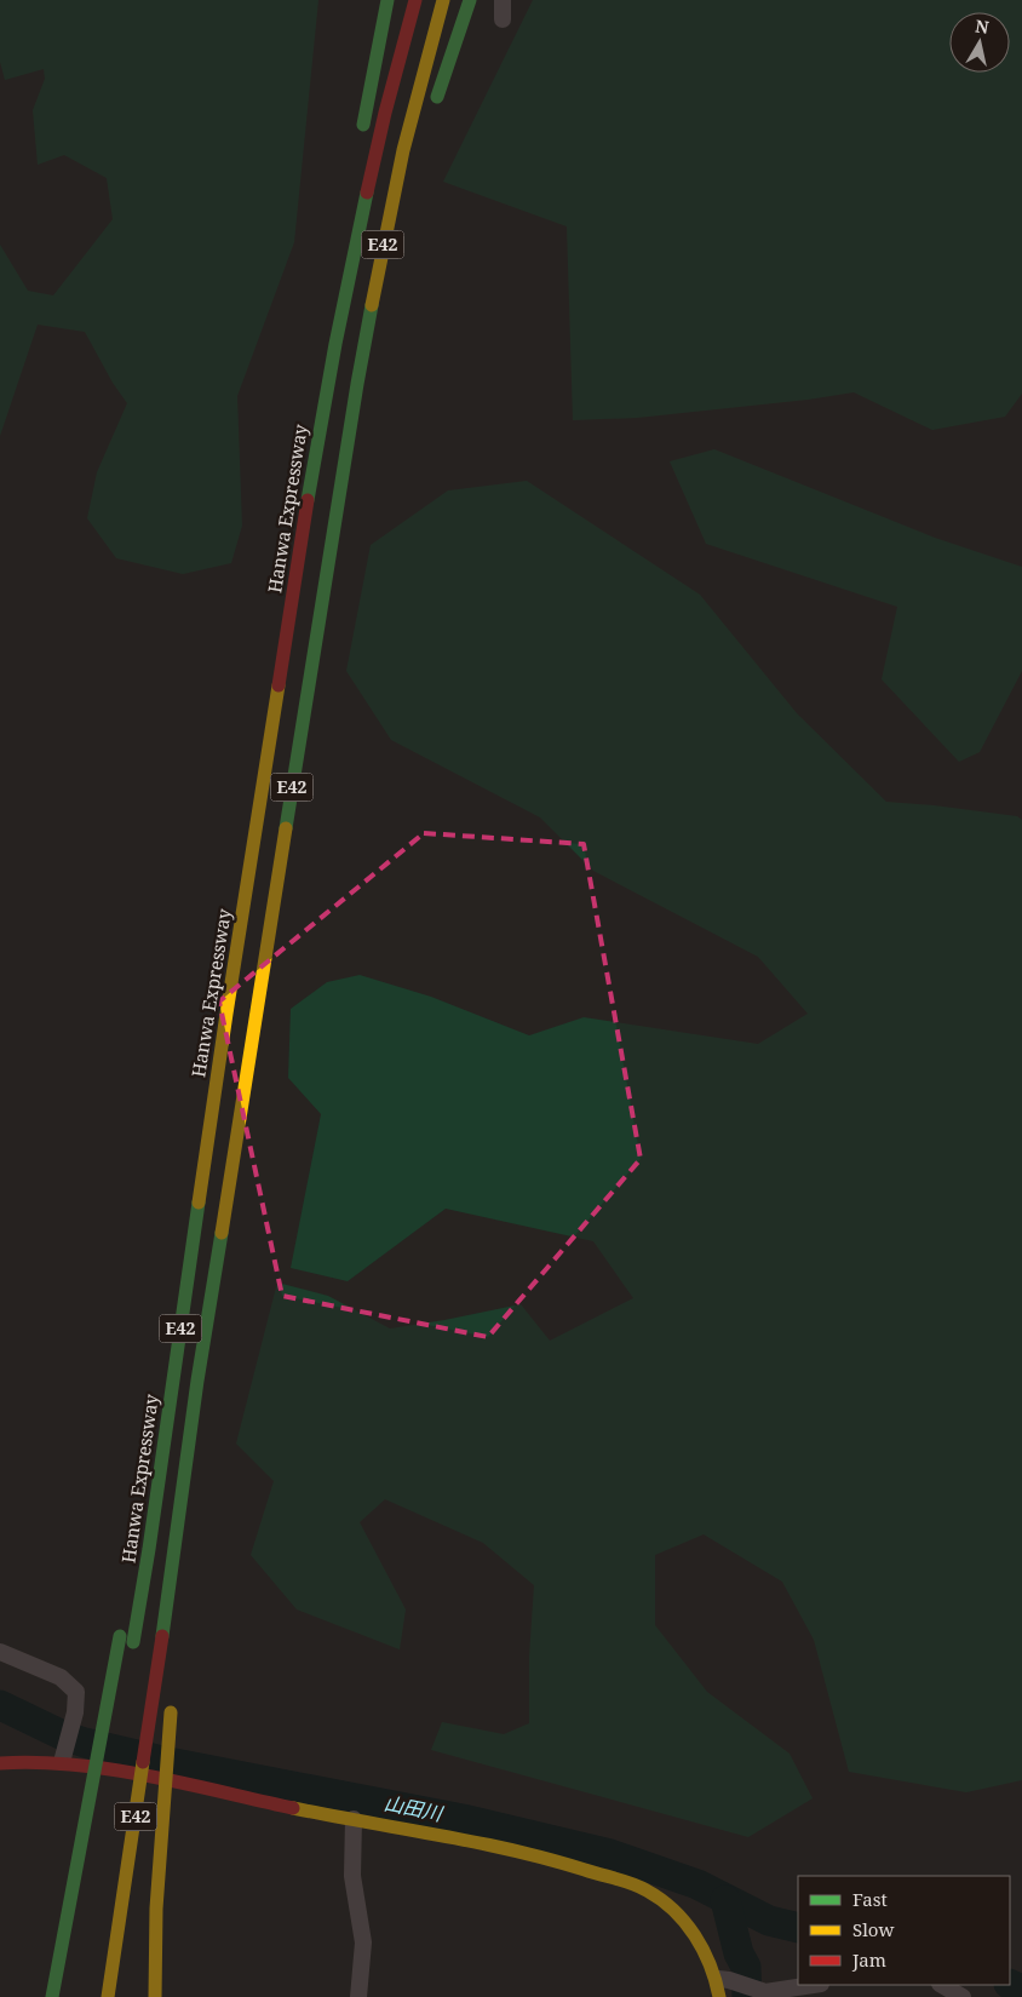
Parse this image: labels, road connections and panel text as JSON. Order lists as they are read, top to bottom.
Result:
{
  "streets": {
    "main road": ["E42", "Hanwa Expressway"]
  },
  "water": ["山田川"],
  "legend": ["Fast", "Slow", "Jam"],
  "north": "top"
}
